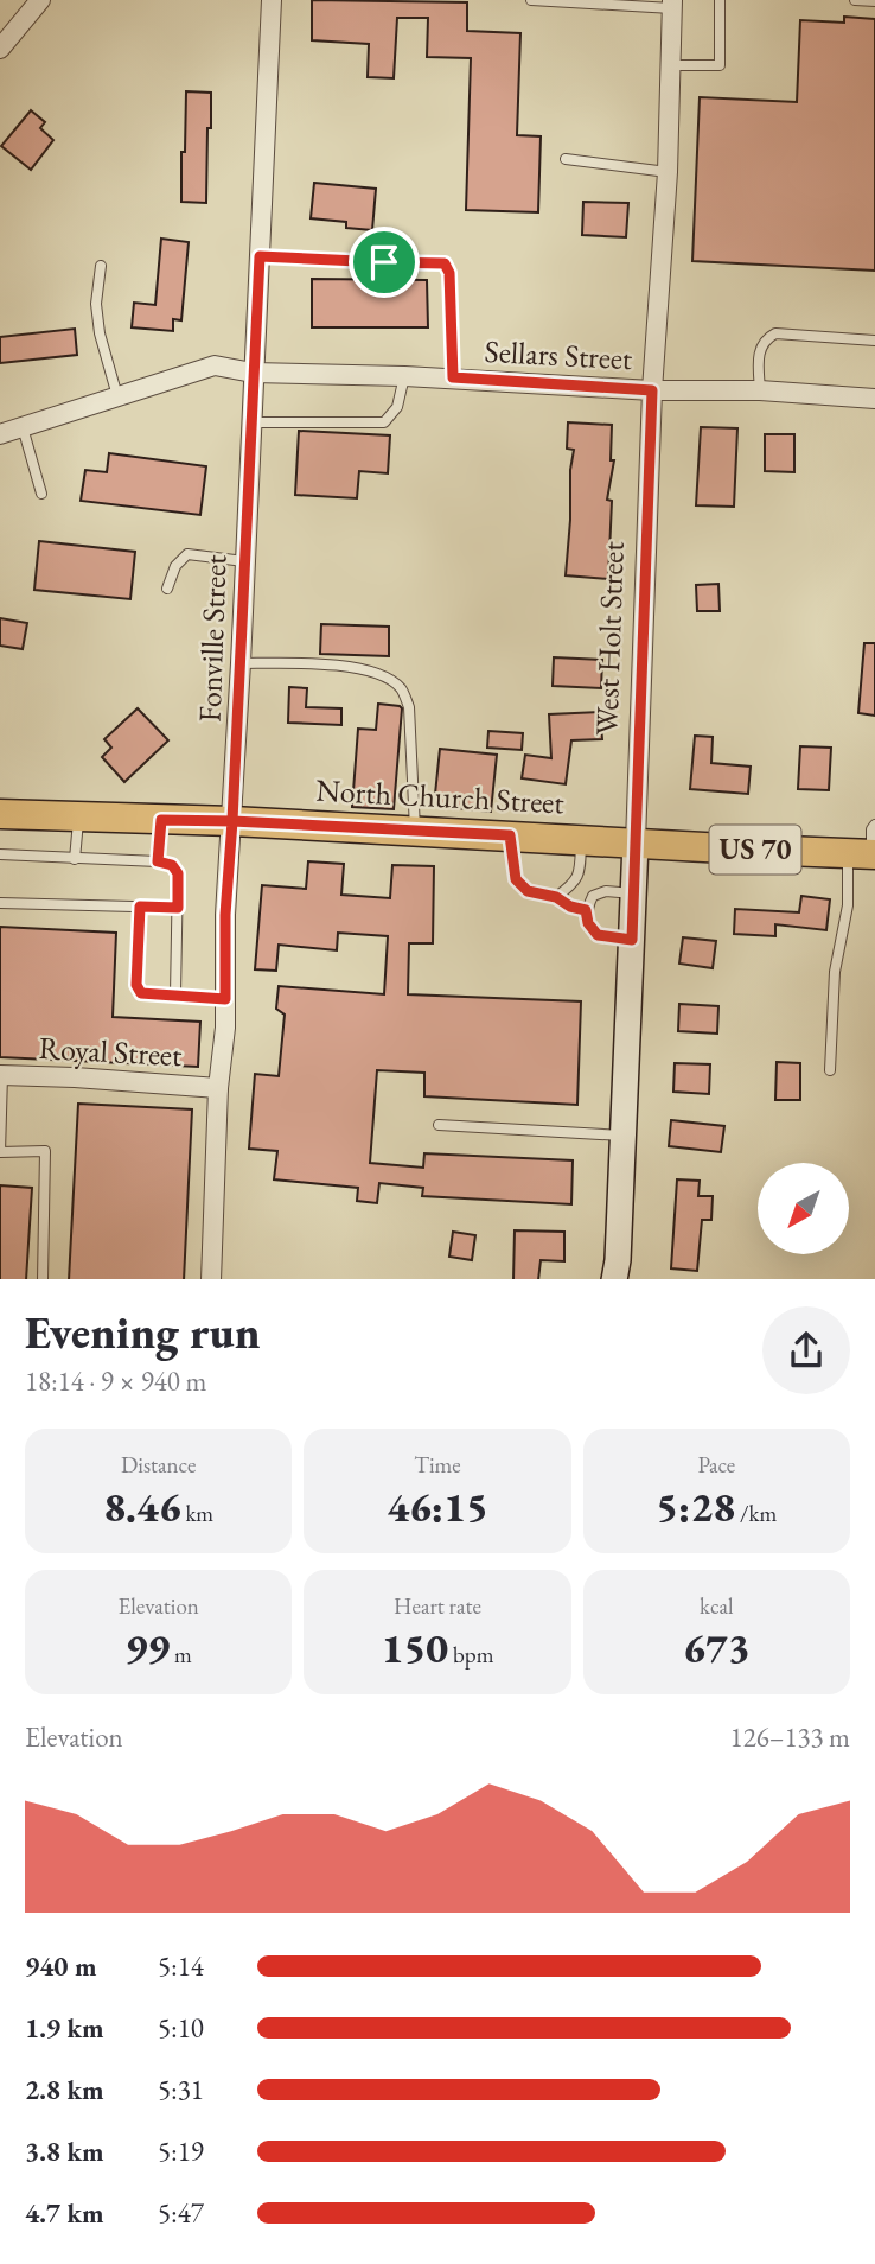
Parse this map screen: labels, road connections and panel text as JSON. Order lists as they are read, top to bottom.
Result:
{
  "streets": {
    "main road": ["West Holt Street", "North Church Street", "US 70"],
    "street": ["Sellars Street", "Fonville Street", "Royal Street"]
  },
  "crossings": [
    ["Sellars Street", "Fonville Street"],
    ["Sellars Street", "West Holt Street"],
    ["Fonville Street", "North Church Street"],
    ["Fonville Street", "Royal Street"],
    ["West Holt Street", "North Church Street"]
  ],
  "north": "bottom left",
  "page": {
    "heading": ["Evening run", "18:14 · 9 × 940 m"],
    "stats": [
      ["Distance", "8.46 km"],
      ["Time", "46:15"],
      ["Pace", "5:28 /km"],
      ["Elevation", "99 m"],
      ["Heart rate", "150 bpm"],
      ["kcal", "673"]
    ],
    "chart": ["Elevation", "126–133 m"],
    "list": [
      {
        "name": "940 m",
        "note": "5:14"
      },
      {
        "name": "1.9 km",
        "note": "5:10"
      },
      {
        "name": "2.8 km",
        "note": "5:31"
      },
      {
        "name": "3.8 km",
        "note": "5:19"
      },
      {
        "name": "4.7 km",
        "note": "5:47"
      }
    ]
  }
}
